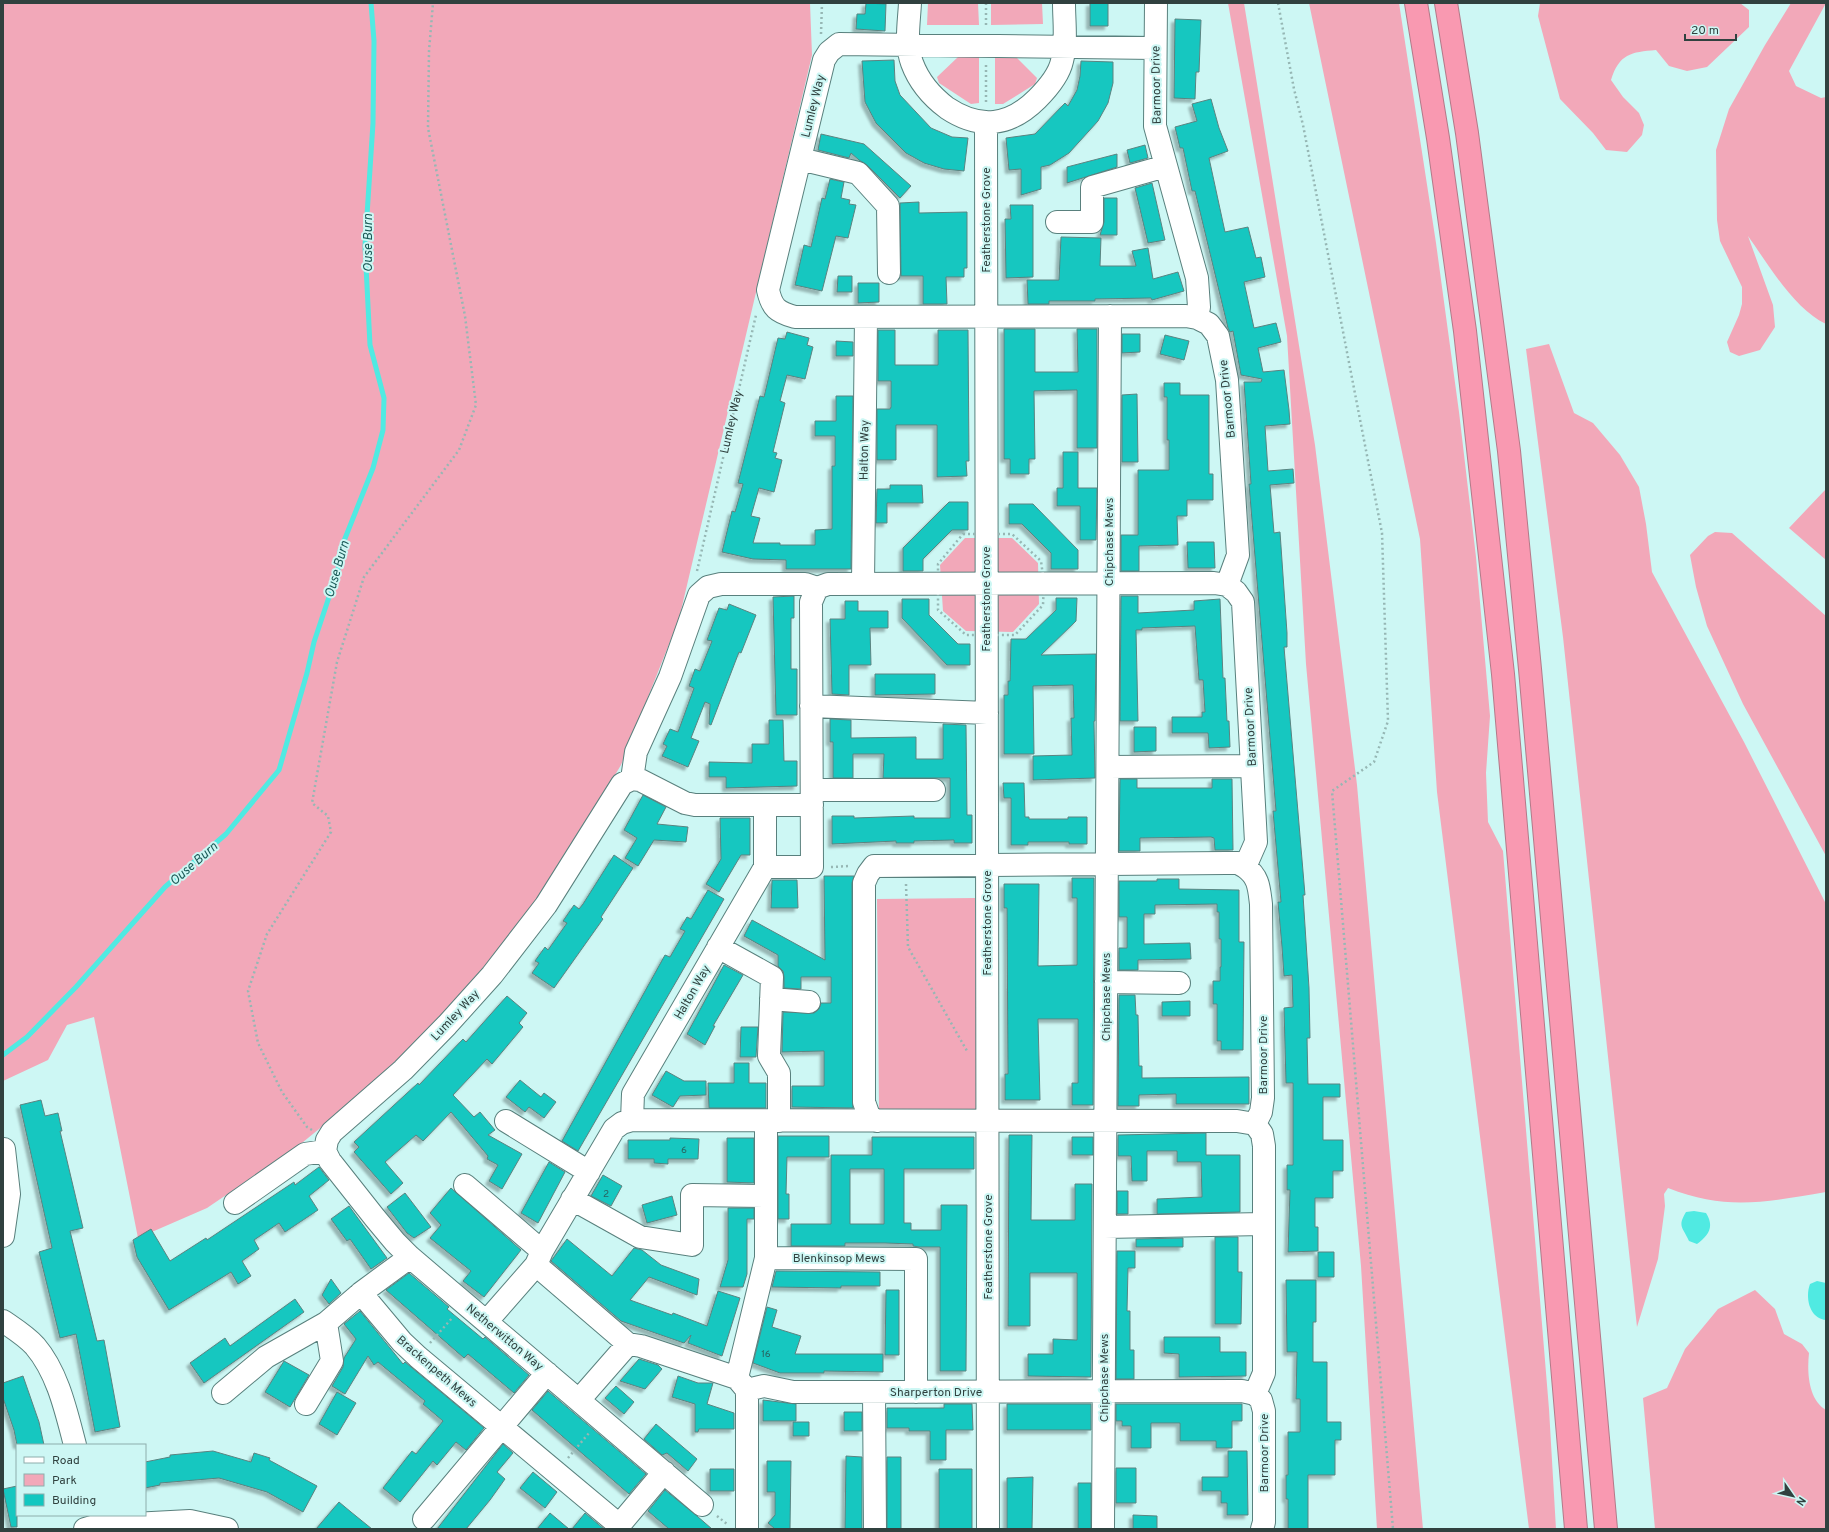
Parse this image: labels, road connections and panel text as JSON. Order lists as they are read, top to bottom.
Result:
{
  "streets": {
    "street": [
      "Barmoor Drive",
      "Lumley Way",
      "Featherstone Grove",
      "Halton Way",
      "Chipchase Mews",
      "Blenkinsop Mews",
      "Netherwitton Way",
      "Brackenpeth Mews",
      "Sharperton Drive"
    ]
  },
  "crossings": [
    ["Barmoor Drive", "Sharperton Drive"],
    ["Lumley Way", "Netherwitton Way"],
    ["Featherstone Grove", "Sharperton Drive"],
    ["Chipchase Mews", "Sharperton Drive"],
    ["Blenkinsop Mews", "Sharperton Drive"],
    ["Netherwitton Way", "Brackenpeth Mews"]
  ],
  "water": ["Ouse Burn"],
  "house_numbers": ["6", "2", "16"],
  "legend": ["Road", "Park", "Building"],
  "scale_bar": "20 m",
  "north": "bottom right"
}
